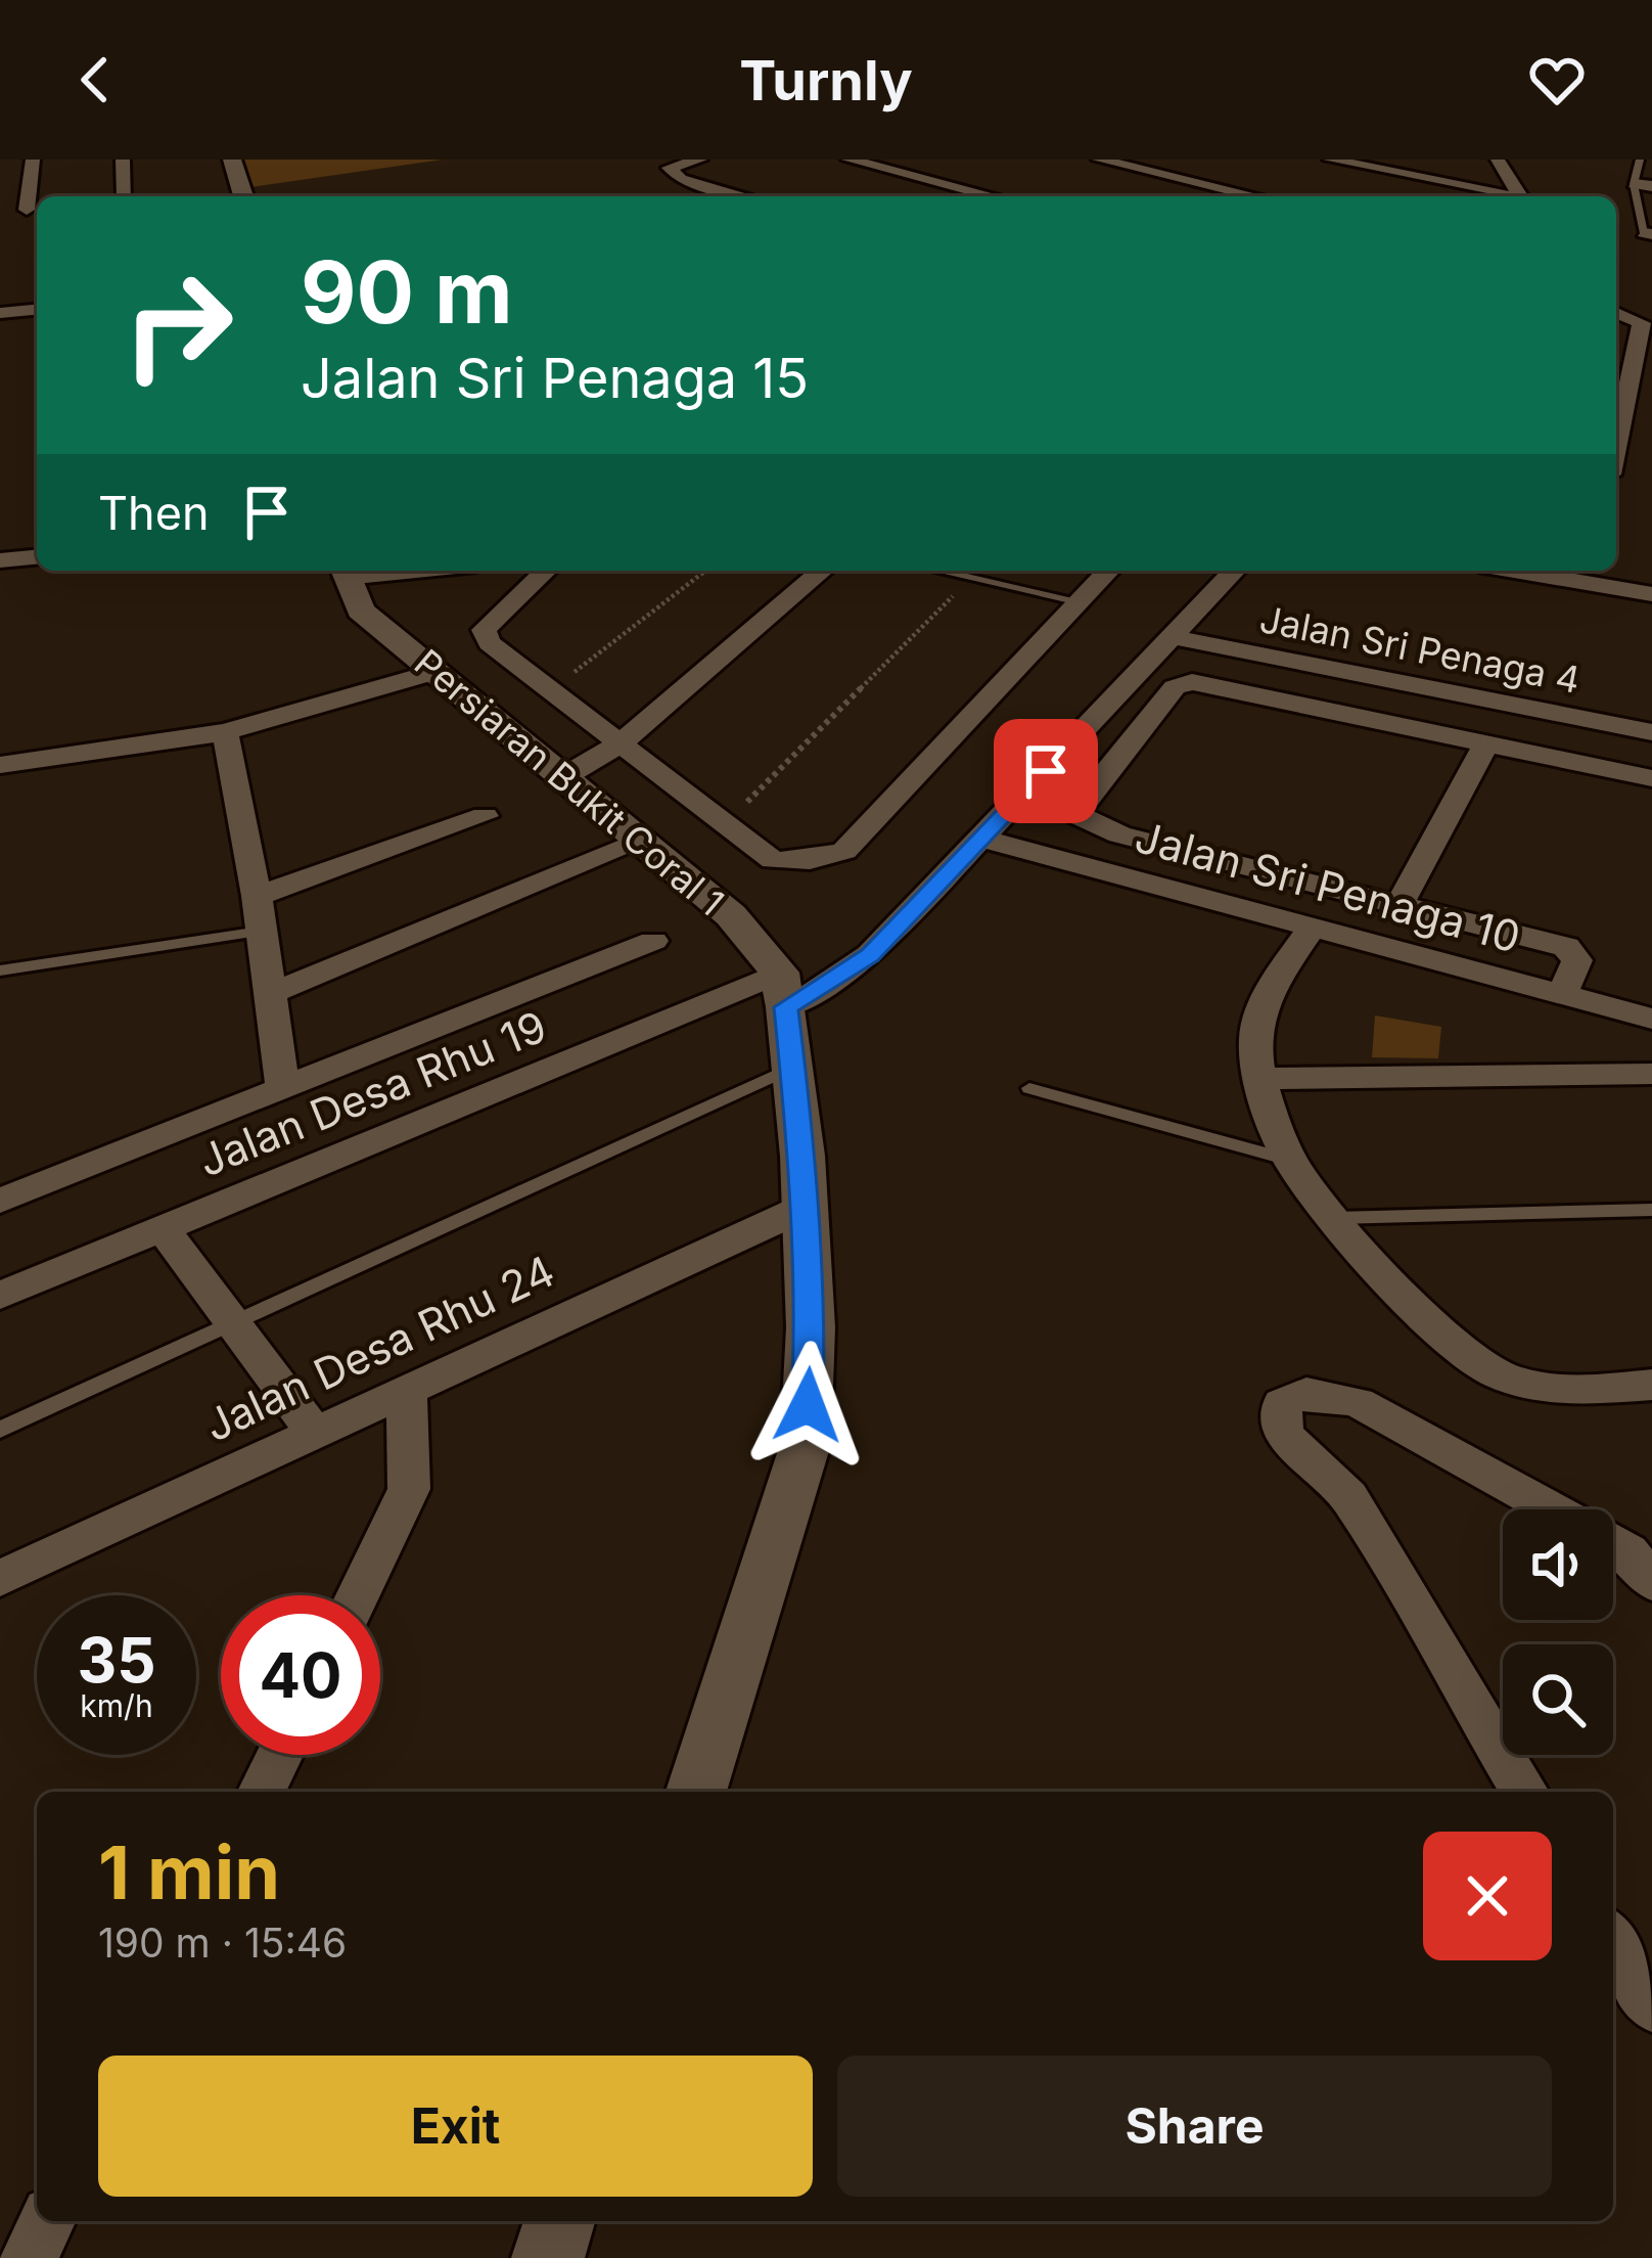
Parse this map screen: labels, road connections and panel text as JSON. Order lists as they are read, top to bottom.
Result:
{
  "streets": {
    "street": [
      "Jalan Sri Penaga 4",
      "Persiaran Bukit Coral 1",
      "Jalan Sri Penaga 10",
      "Jalan Desa Rhu 19",
      "Jalan Desa Rhu 24"
    ]
  },
  "crossings": [
    ["Jalan Sri Penaga 4", "Jalan Desa Rhu 19"],
    ["Persiaran Bukit Coral 1", "Jalan Desa Rhu 19"],
    ["Jalan Sri Penaga 10", "Jalan Desa Rhu 19"]
  ],
  "page": {
    "header": "Turnly",
    "turn": ["90 m", "Jalan Sri Penaga 15"],
    "then": "Then",
    "speed": "35 km/h",
    "limit": "40",
    "heading": ["1 min", "190 m · 15:46"],
    "buttons": ["Exit", "Share"]
  }
}
